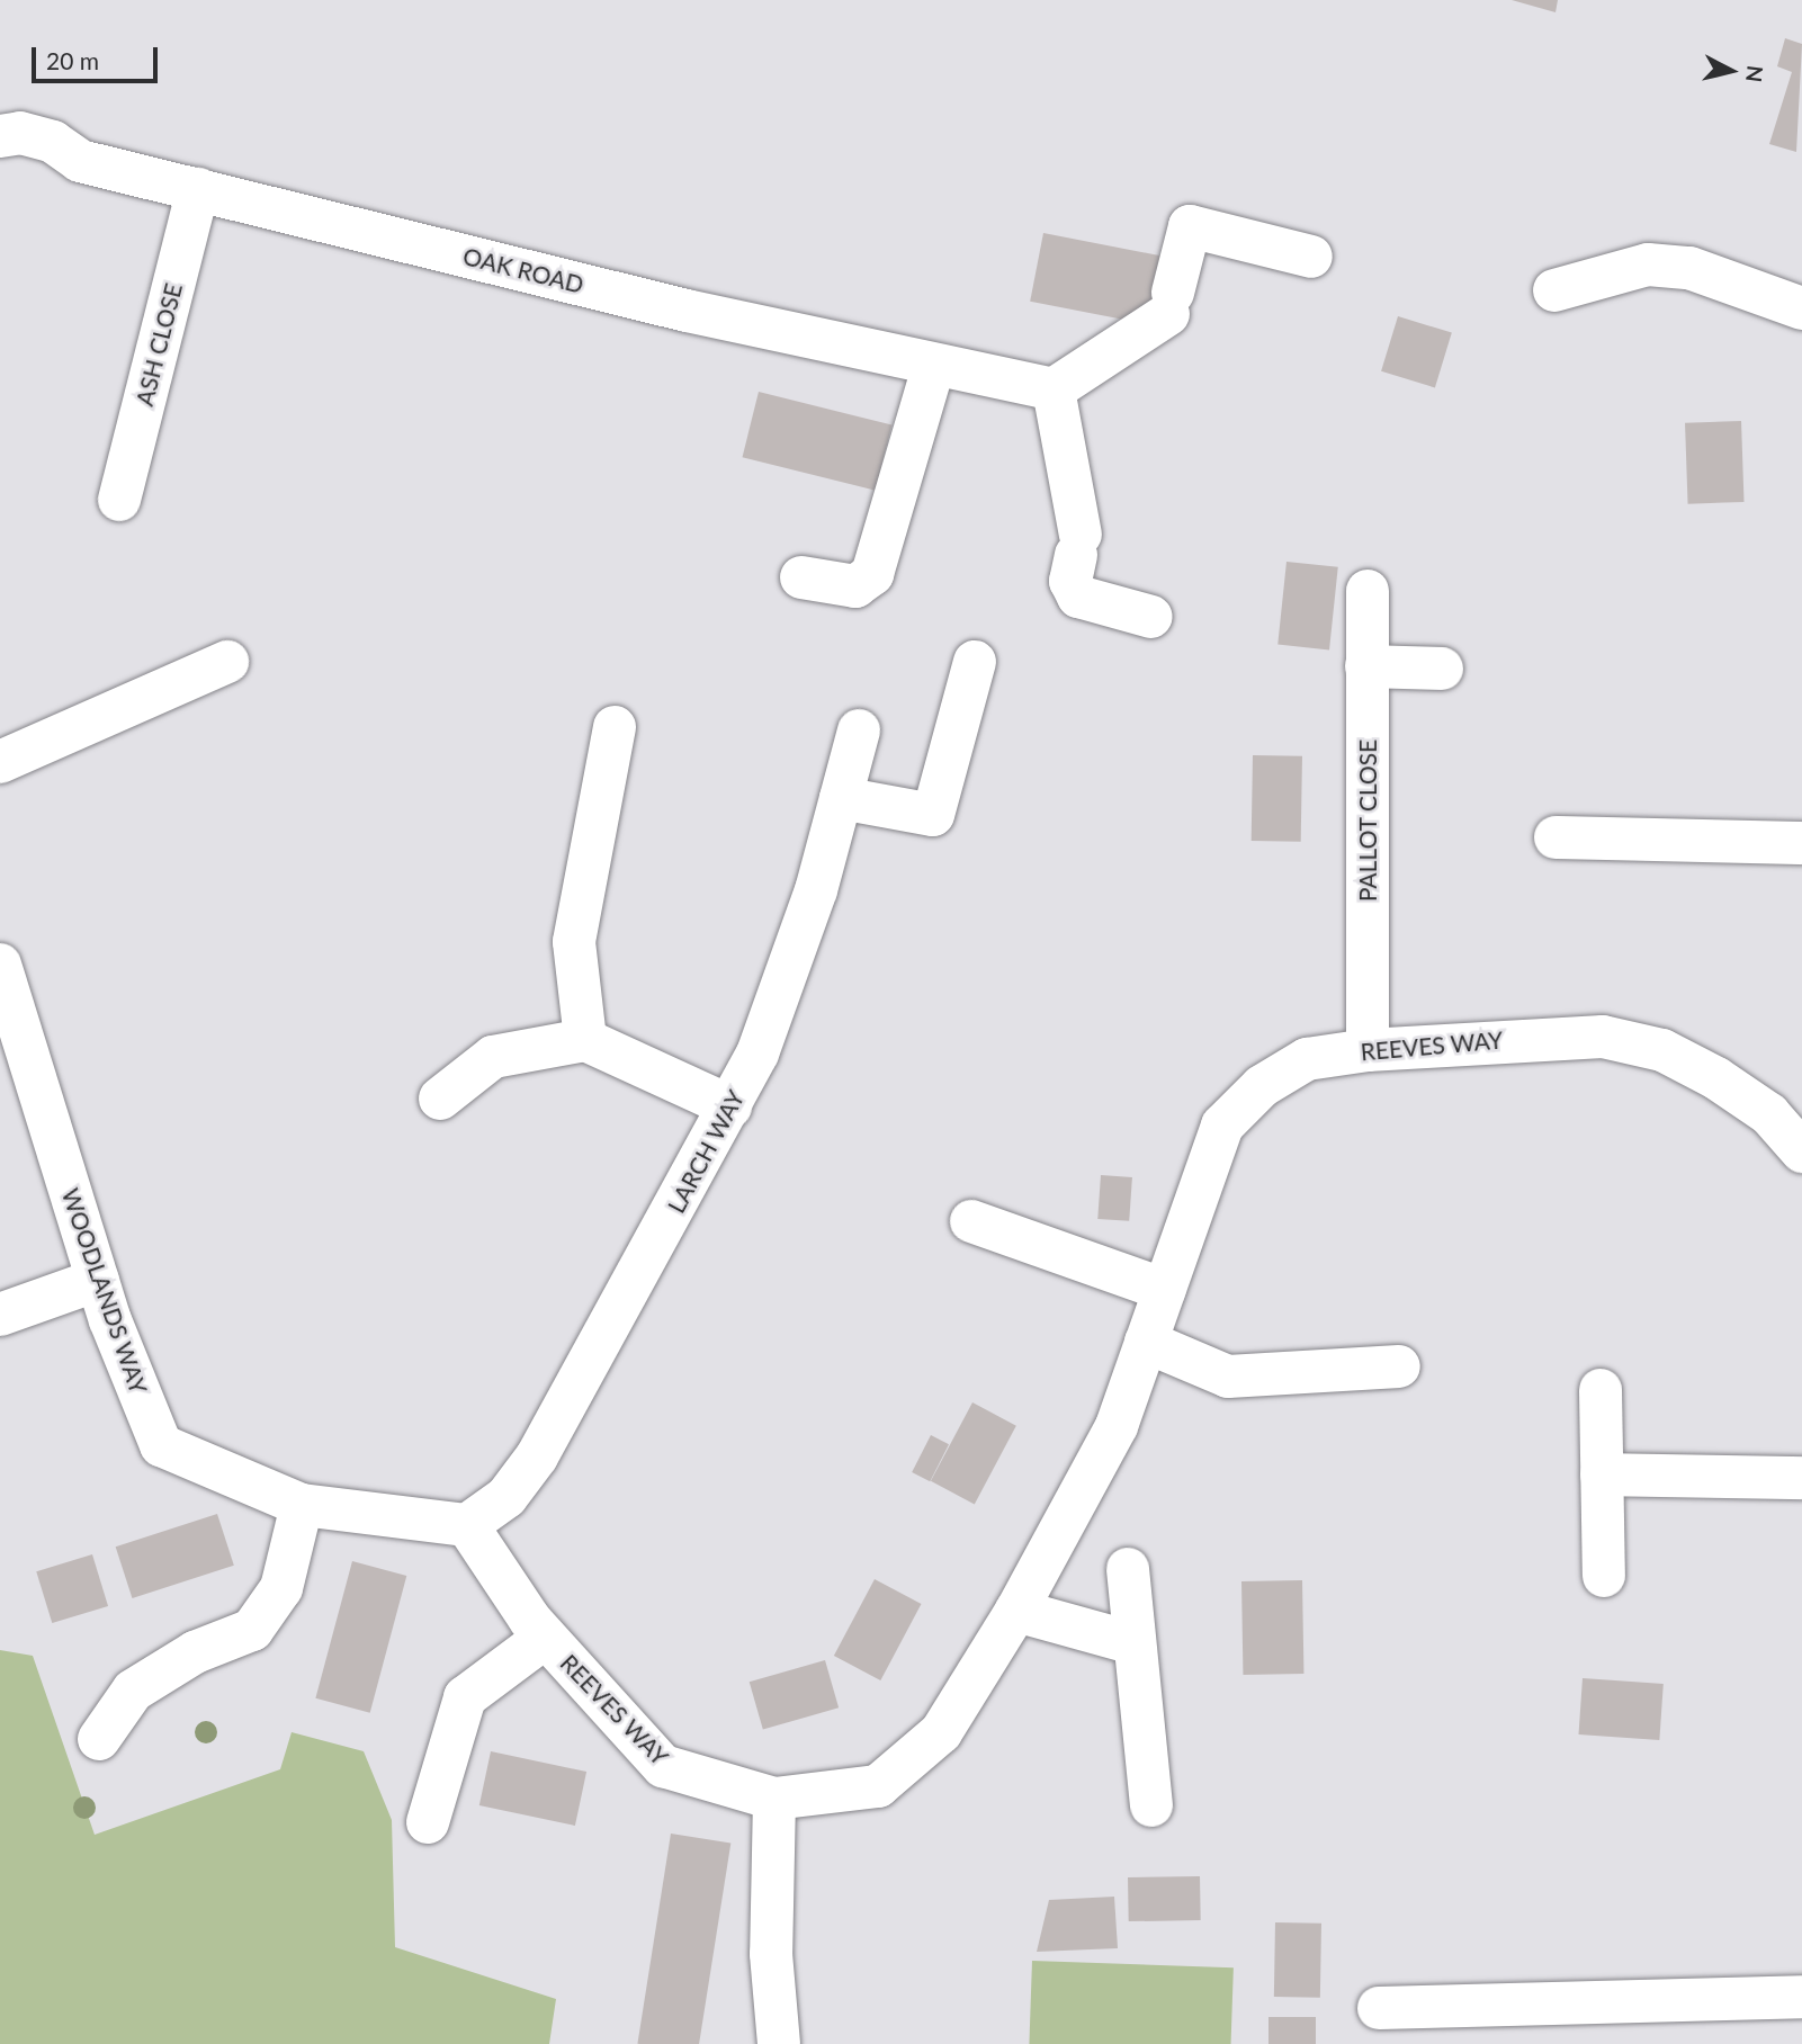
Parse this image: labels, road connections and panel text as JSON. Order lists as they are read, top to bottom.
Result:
{
  "streets": {
    "street": [
      "OAK ROAD",
      "ASH CLOSE",
      "PALLOT CLOSE",
      "REEVES WAY",
      "LARCH WAY",
      "WOODLANDS WAY"
    ]
  },
  "crossings": [
    ["OAK ROAD", "ASH CLOSE"],
    ["PALLOT CLOSE", "REEVES WAY"],
    ["REEVES WAY", "LARCH WAY"],
    ["REEVES WAY", "WOODLANDS WAY"],
    ["LARCH WAY", "WOODLANDS WAY"]
  ],
  "scale_bar": "20 m",
  "north": "right"
}
